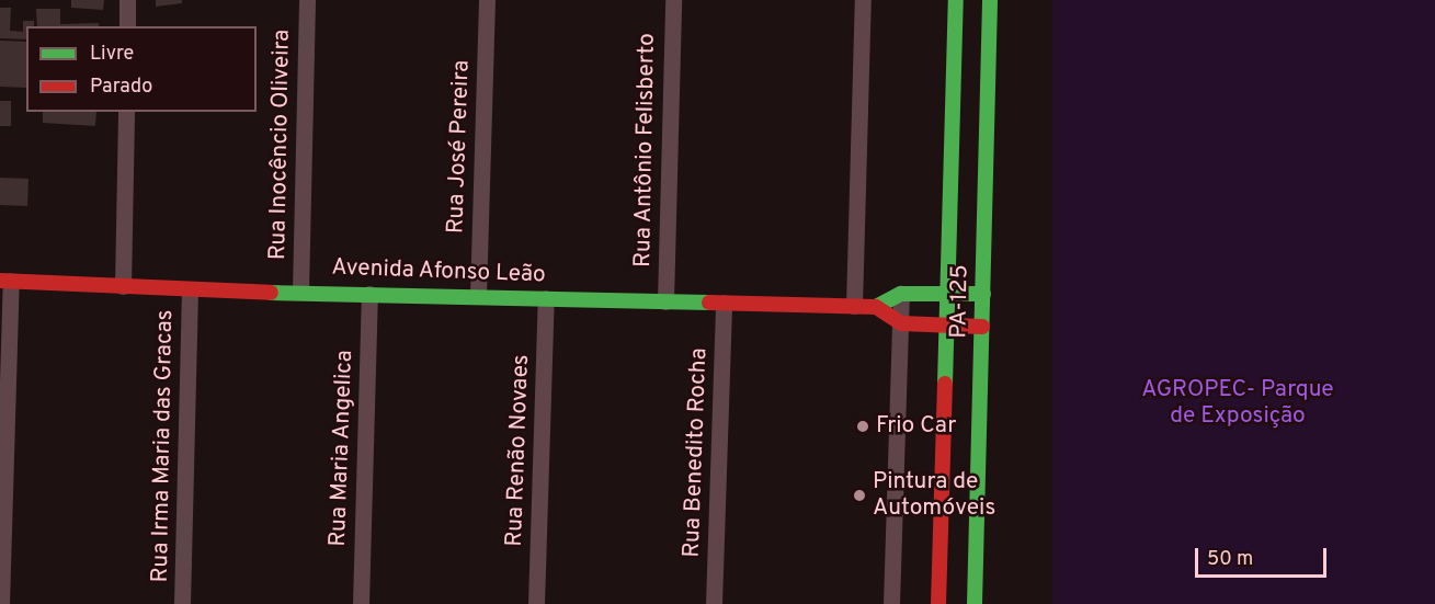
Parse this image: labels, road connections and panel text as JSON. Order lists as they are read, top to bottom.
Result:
{
  "streets": {
    "main road": ["Avenida Afonso Leão", "PA-125"],
    "street": [
      "Rua Inocêncio Oliveira",
      "Rua José Pereira",
      "Rua Antônio Felisberto",
      "Rua Irma Maria das Gracas",
      "Rua Maria Angelica",
      "Rua Renão Novaes",
      "Rua Benedito Rocha"
    ]
  },
  "crossings": [
    ["Rua Inocêncio Oliveira", "Avenida Afonso Leão"],
    ["Rua José Pereira", "Avenida Afonso Leão"],
    ["Rua Antônio Felisberto", "Avenida Afonso Leão"],
    ["Avenida Afonso Leão", "Rua Irma Maria das Gracas"],
    ["Avenida Afonso Leão", "Rua Maria Angelica"],
    ["Avenida Afonso Leão", "Rua Renão Novaes"],
    ["Avenida Afonso Leão", "Rua Benedito Rocha"]
  ],
  "parks": ["AGROPEC- Parque de Exposição"],
  "places": ["Frio Car", "Pintura de Automóveis"],
  "legend": ["Livre", "Parado"],
  "scale_bar": "50 m"
}
